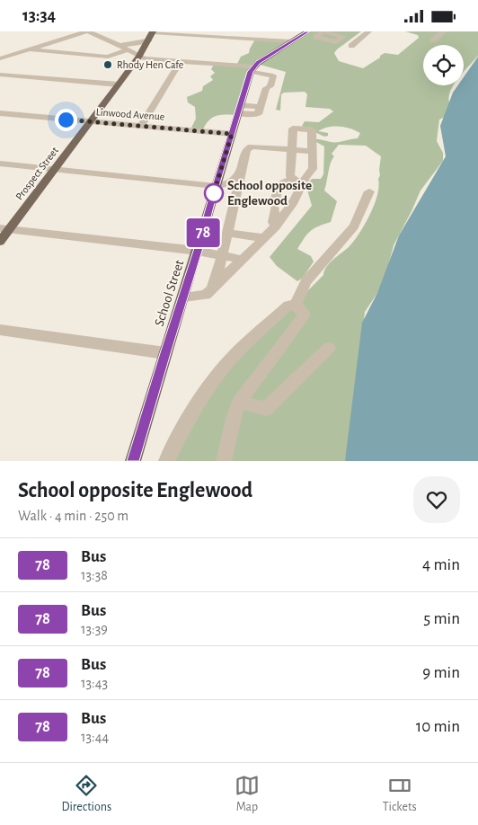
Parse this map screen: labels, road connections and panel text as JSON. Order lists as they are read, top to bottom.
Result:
{
  "streets": {
    "main road": ["Prospect Street", "School Street"],
    "street": ["Linwood Avenue"]
  },
  "crossings": [
    ["Linwood Avenue", "Prospect Street"],
    ["Linwood Avenue", "School Street"]
  ],
  "places": ["Rhody Hen Cafe", "School opposite Englewood"],
  "lines": ["bus line 78"],
  "page": {
    "status": "13:34",
    "on_map": "78",
    "heading": ["School opposite Englewood", "Walk · 4 min · 250 m"],
    "list": [
      {
        "mark": "78",
        "name": "Bus",
        "note": "13:38",
        "value": "4 min"
      },
      {
        "mark": "78",
        "name": "Bus",
        "note": "13:39",
        "value": "5 min"
      },
      {
        "mark": "78",
        "name": "Bus",
        "note": "13:43",
        "value": "9 min"
      },
      {
        "mark": "78",
        "name": "Bus",
        "note": "13:44",
        "value": "10 min"
      }
    ],
    "tabs": ["Directions", "Map", "Tickets"]
  }
}
